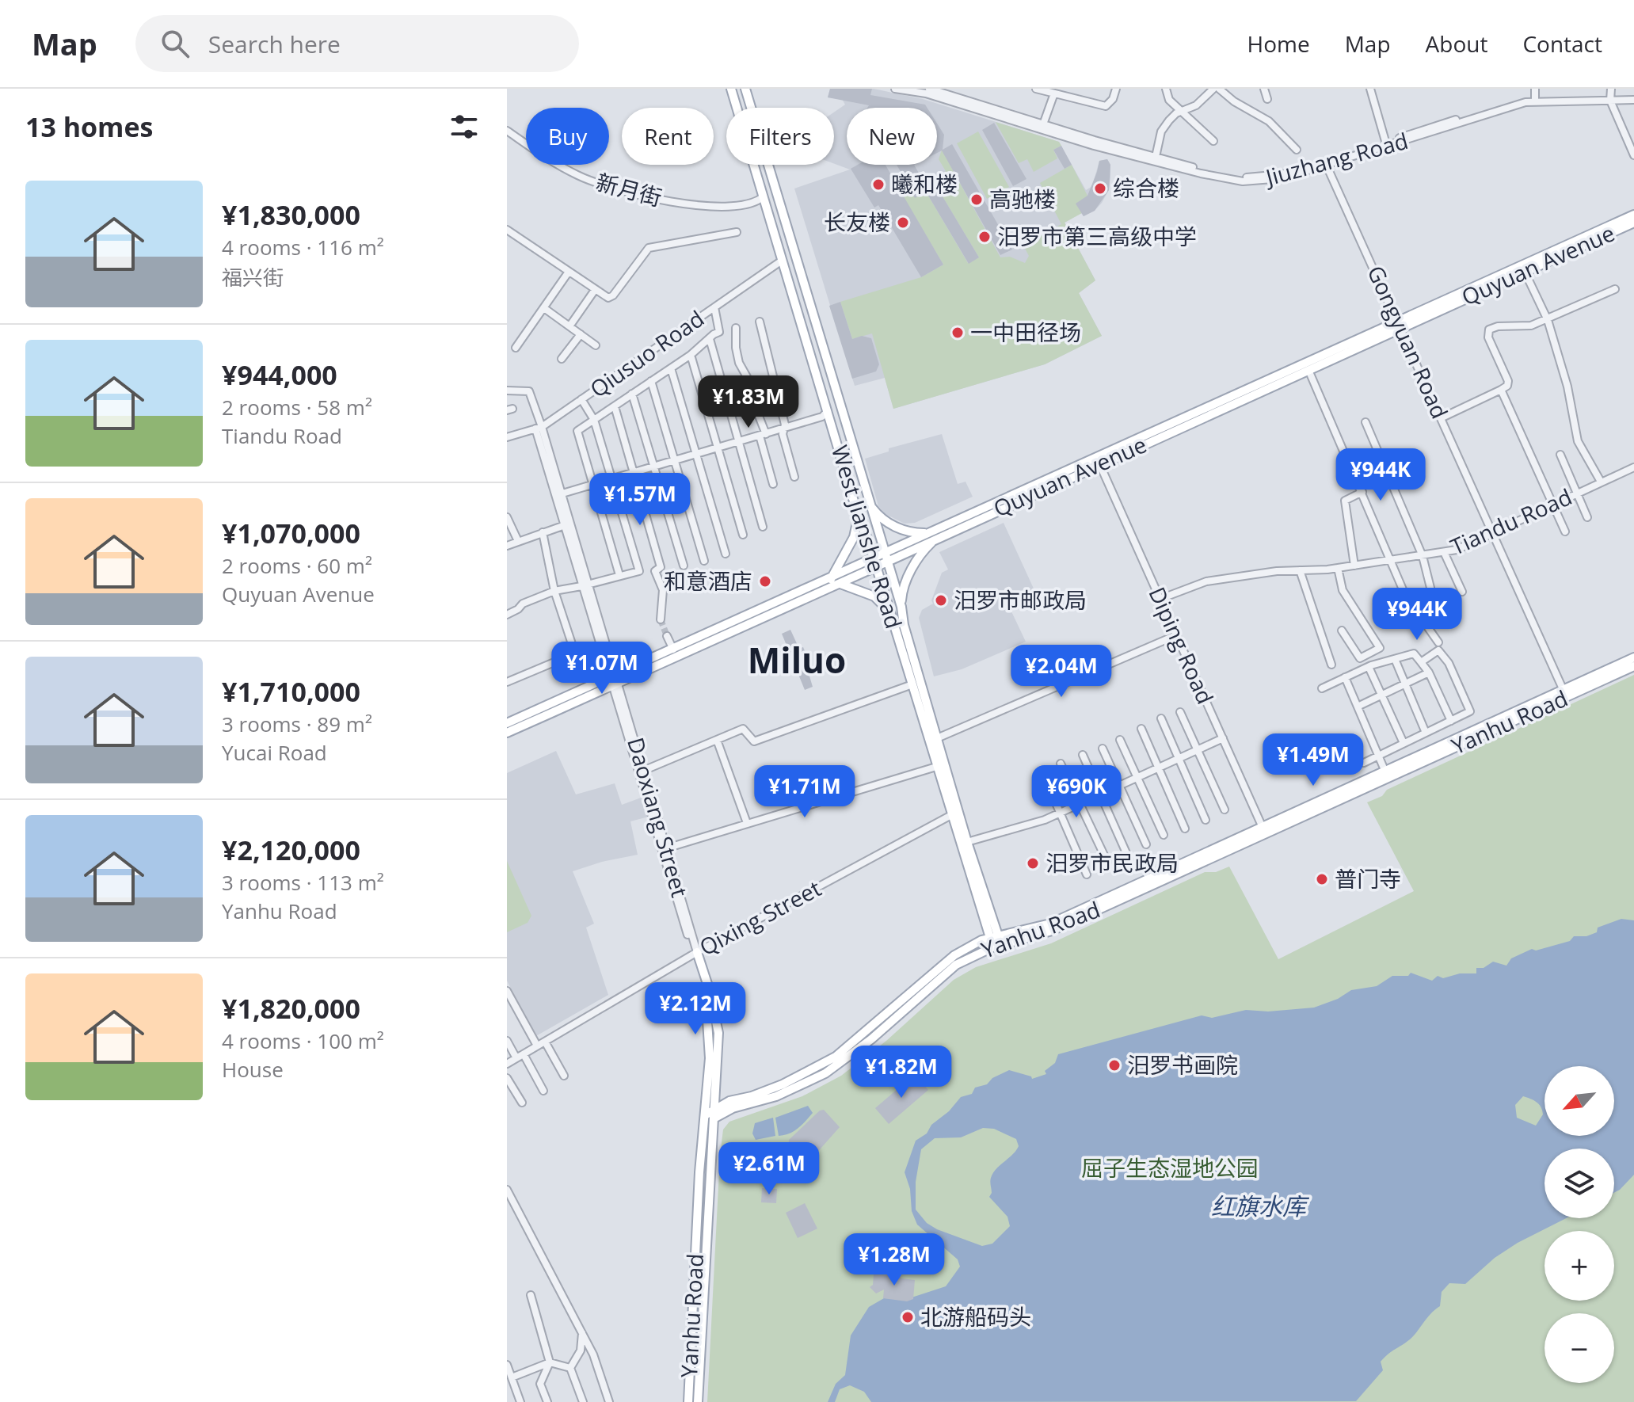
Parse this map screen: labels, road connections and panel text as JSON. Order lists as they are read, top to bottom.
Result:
{
  "streets": {
    "main road": ["Quyuan Avenue", "West Jianshe Road", "Yanhu Road"],
    "street": [
      "Jiuzhang Road",
      "新月街",
      "Gongyuan Road",
      "Qiusuo Road",
      "Tiandu Road",
      "Diping Road",
      "Daoxiang Street",
      "Qixing Street"
    ]
  },
  "crossings": [
    ["Jiuzhang Road", "Gongyuan Road"],
    ["新月街", "West Jianshe Road"],
    ["Quyuan Avenue", "Gongyuan Road"],
    ["Quyuan Avenue", "West Jianshe Road"],
    ["Quyuan Avenue", "Diping Road"],
    ["Quyuan Avenue", "Daoxiang Street"],
    ["Gongyuan Road", "Tiandu Road"],
    ["Gongyuan Road", "Yanhu Road"],
    ["Qiusuo Road", "West Jianshe Road"],
    ["Qiusuo Road", "Daoxiang Street"],
    ["Tiandu Road", "Diping Road"],
    ["West Jianshe Road", "Yanhu Road"],
    ["West Jianshe Road", "Qixing Street"],
    ["Diping Road", "Yanhu Road"],
    ["Yanhu Road", "Daoxiang Street"],
    ["Yanhu Road", "Qixing Street"],
    ["Daoxiang Street", "Qixing Street"]
  ],
  "districts": ["Miluo"],
  "water": ["红旗水库"],
  "parks": ["屈子生态湿地公园"],
  "places": [
    "曦和楼",
    "综合楼",
    "高驰楼",
    "长友楼",
    "汨罗市第三高级中学",
    "一中田径场",
    "和意酒店",
    "汨罗市邮政局",
    "汨罗市民政局",
    "普门寺",
    "汨罗书画院",
    "北游船码头"
  ],
  "north": "bottom left",
  "page": {
    "header": "Map",
    "search": "Search here",
    "nav": [
      "Home",
      "Map",
      "About",
      "Contact"
    ],
    "heading": "13 homes",
    "chip": [
      "Buy",
      "Rent",
      "Filters",
      "New"
    ],
    "list": [
      {
        "name": "¥1,830,000",
        "note": "4 rooms · 116 m² · 福兴街"
      },
      {
        "name": "¥944,000",
        "note": "2 rooms · 58 m² · Tiandu Road"
      },
      {
        "name": "¥1,070,000",
        "note": "2 rooms · 60 m² · Quyuan Avenue"
      },
      {
        "name": "¥1,710,000",
        "note": "3 rooms · 89 m² · Yucai Road"
      },
      {
        "name": "¥2,120,000",
        "note": "3 rooms · 113 m² · Yanhu Road"
      },
      {
        "name": "¥1,820,000",
        "note": "4 rooms · 100 m² · House"
      }
    ],
    "price": [
      "¥1.83M",
      "¥944K",
      "¥1.57M",
      "¥944K",
      "¥1.07M",
      "¥2.04M",
      "¥1.49M",
      "¥1.71M",
      "¥690K",
      "¥2.12M",
      "¥1.82M",
      "¥2.61M",
      "¥1.28M"
    ],
    "map_buttons": ["+", "−"]
  }
}
